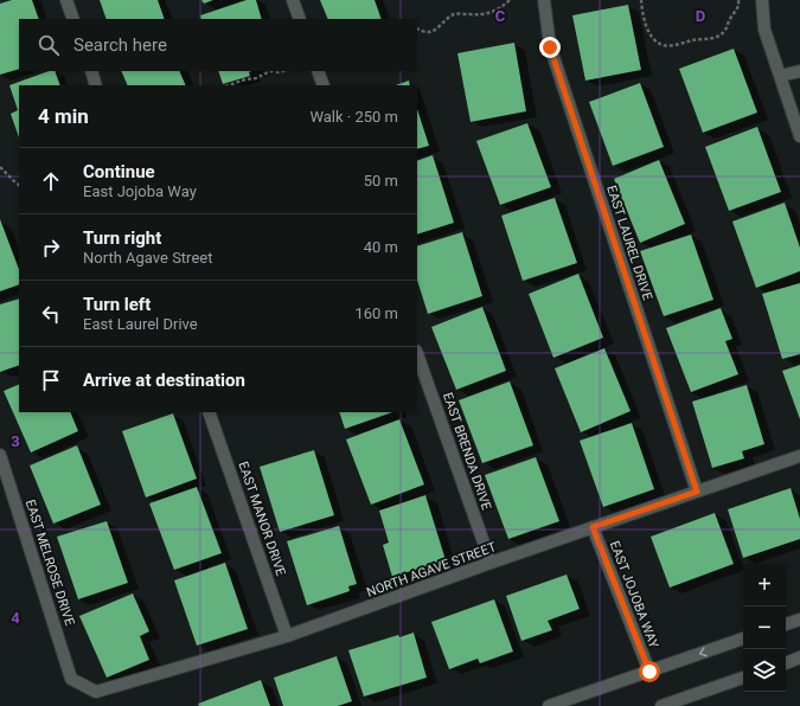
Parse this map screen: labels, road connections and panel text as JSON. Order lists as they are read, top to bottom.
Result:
{
  "streets": {
    "street": [
      "EAST LAUREL DRIVE",
      "EAST BRENDA DRIVE",
      "EAST MANOR DRIVE",
      "EAST MELROSE DRIVE",
      "NORTH AGAVE STREET",
      "EAST JOJOBA WAY"
    ]
  },
  "crossings": [
    ["EAST LAUREL DRIVE", "NORTH AGAVE STREET"],
    ["EAST BRENDA DRIVE", "NORTH AGAVE STREET"],
    ["EAST MANOR DRIVE", "NORTH AGAVE STREET"],
    ["EAST MELROSE DRIVE", "NORTH AGAVE STREET"],
    ["NORTH AGAVE STREET", "EAST JOJOBA WAY"]
  ],
  "page": {
    "search": "Search here",
    "heading": ["4 min", "Walk · 250 m"],
    "list": [
      ["Continue", "East Jojoba Way", "50 m"],
      ["Turn right", "North Agave Street", "40 m"],
      ["Turn left", "East Laurel Drive", "160 m"],
      "Arrive at destination"
    ],
    "map_buttons": ["+", "−"]
  },
  "grid": {
    "columns": ["C", "D"],
    "rows": ["3", "4"]
  }
}
